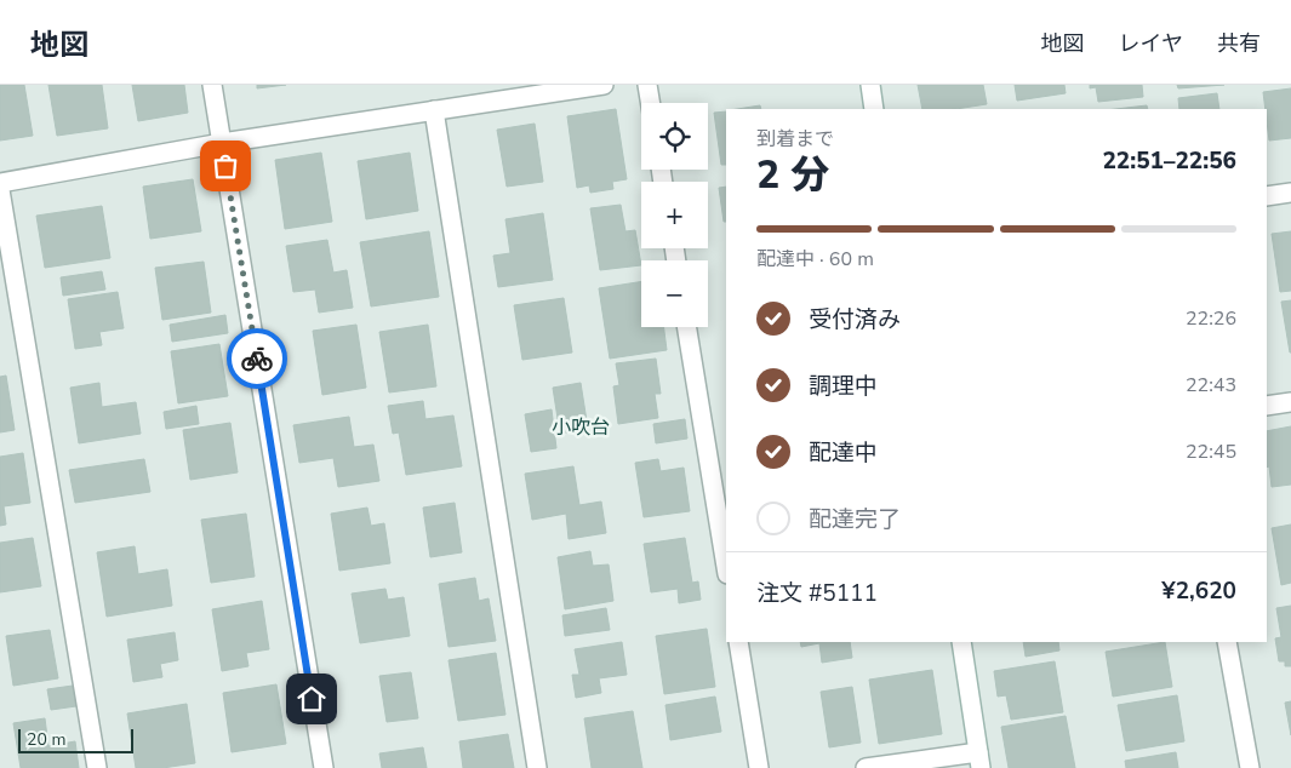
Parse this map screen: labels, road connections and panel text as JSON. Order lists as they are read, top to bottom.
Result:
{
  "districts": ["小吹台"],
  "scale_bar": "20 m",
  "page": {
    "header": "地図",
    "nav": ["地図", "レイヤ", "共有"],
    "map_buttons": ["+", "−"],
    "heading": ["2 分", "到着まで", "22:51–22:56"],
    "panel": ["注文 #5111", "¥2,620"],
    "bar": "配達中 · 60 m",
    "list": [
      ["受付済み", "22:26"],
      ["調理中", "22:43"],
      ["配達中", "22:45"],
      "配達完了"
    ],
    "scale": "20 m"
  }
}
